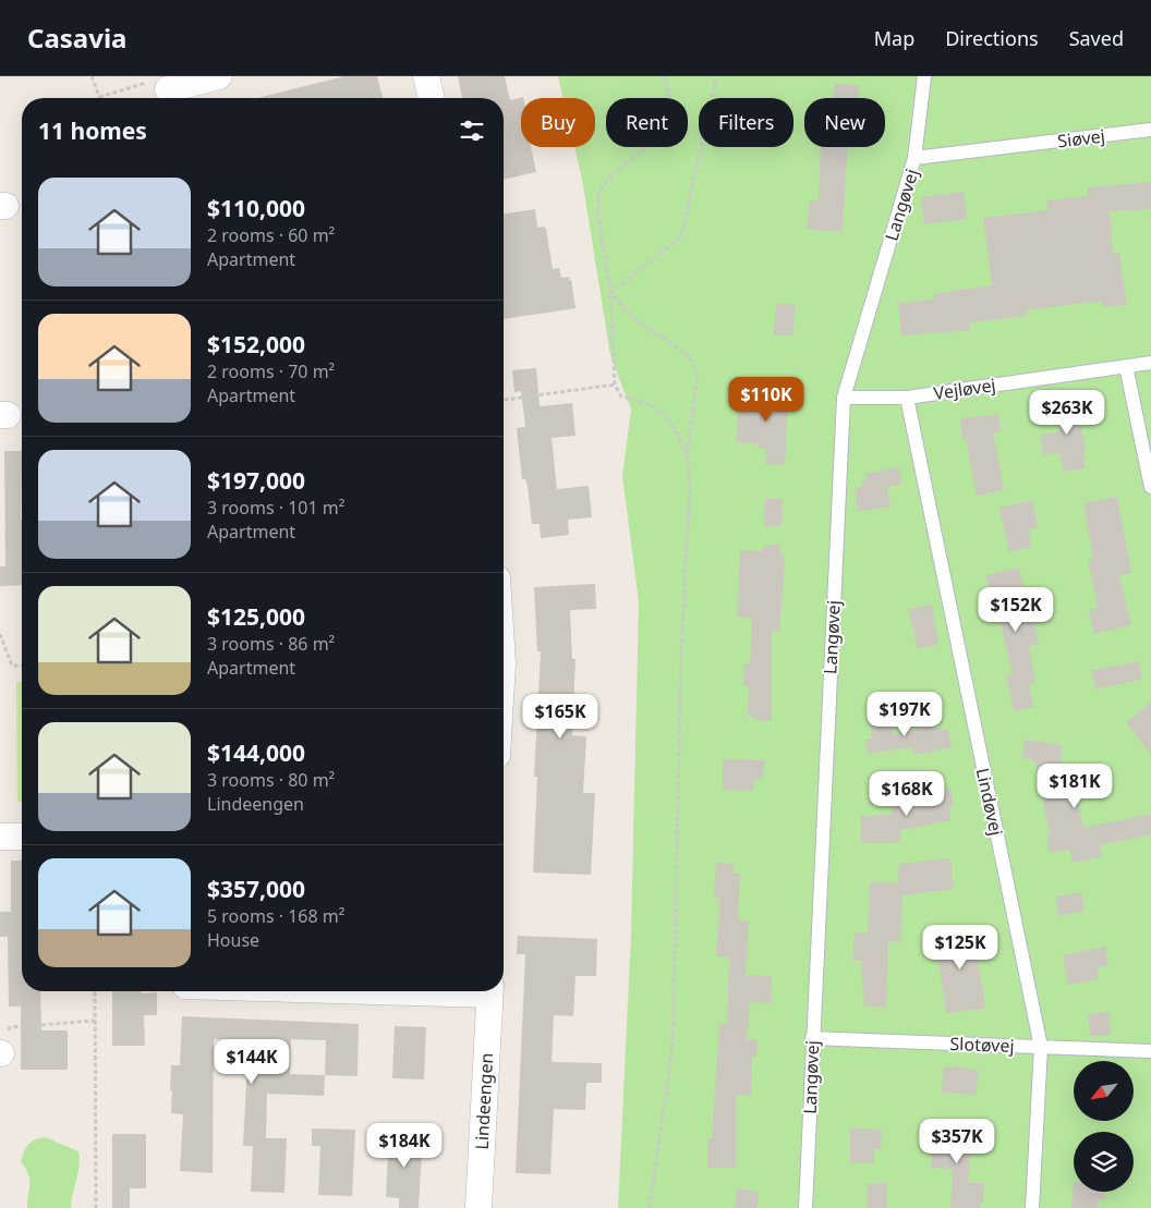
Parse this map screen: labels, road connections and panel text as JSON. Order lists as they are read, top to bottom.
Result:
{
  "streets": {
    "street": ["Lindeengen"],
    "lane": [
      "Siøvej",
      "Langøvej",
      "Vejløvej",
      "Lindøvej",
      "Slotøvej"
    ]
  },
  "crossings": [
    ["Siøvej", "Langøvej"],
    ["Langøvej", "Vejløvej"],
    ["Langøvej", "Slotøvej"],
    ["Vejløvej", "Lindøvej"],
    ["Lindøvej", "Slotøvej"]
  ],
  "north": "bottom left",
  "page": {
    "header": "Casavia",
    "nav": ["Map", "Directions", "Saved"],
    "chip": [
      "Buy",
      "Rent",
      "Filters",
      "New"
    ],
    "heading": "11 homes",
    "list": [
      {
        "name": "$110,000",
        "note": "2 rooms · 60 m² · Apartment"
      },
      {
        "name": "$152,000",
        "note": "2 rooms · 70 m² · Apartment"
      },
      {
        "name": "$197,000",
        "note": "3 rooms · 101 m² · Apartment"
      },
      {
        "name": "$125,000",
        "note": "3 rooms · 86 m² · Apartment"
      },
      {
        "name": "$144,000",
        "note": "3 rooms · 80 m² · Lindeengen"
      },
      {
        "name": "$357,000",
        "note": "5 rooms · 168 m² · House"
      }
    ],
    "price": [
      "$110K",
      "$263K",
      "$152K",
      "$197K",
      "$165K",
      "$181K",
      "$168K",
      "$125K",
      "$144K",
      "$357K",
      "$184K"
    ]
  }
}
